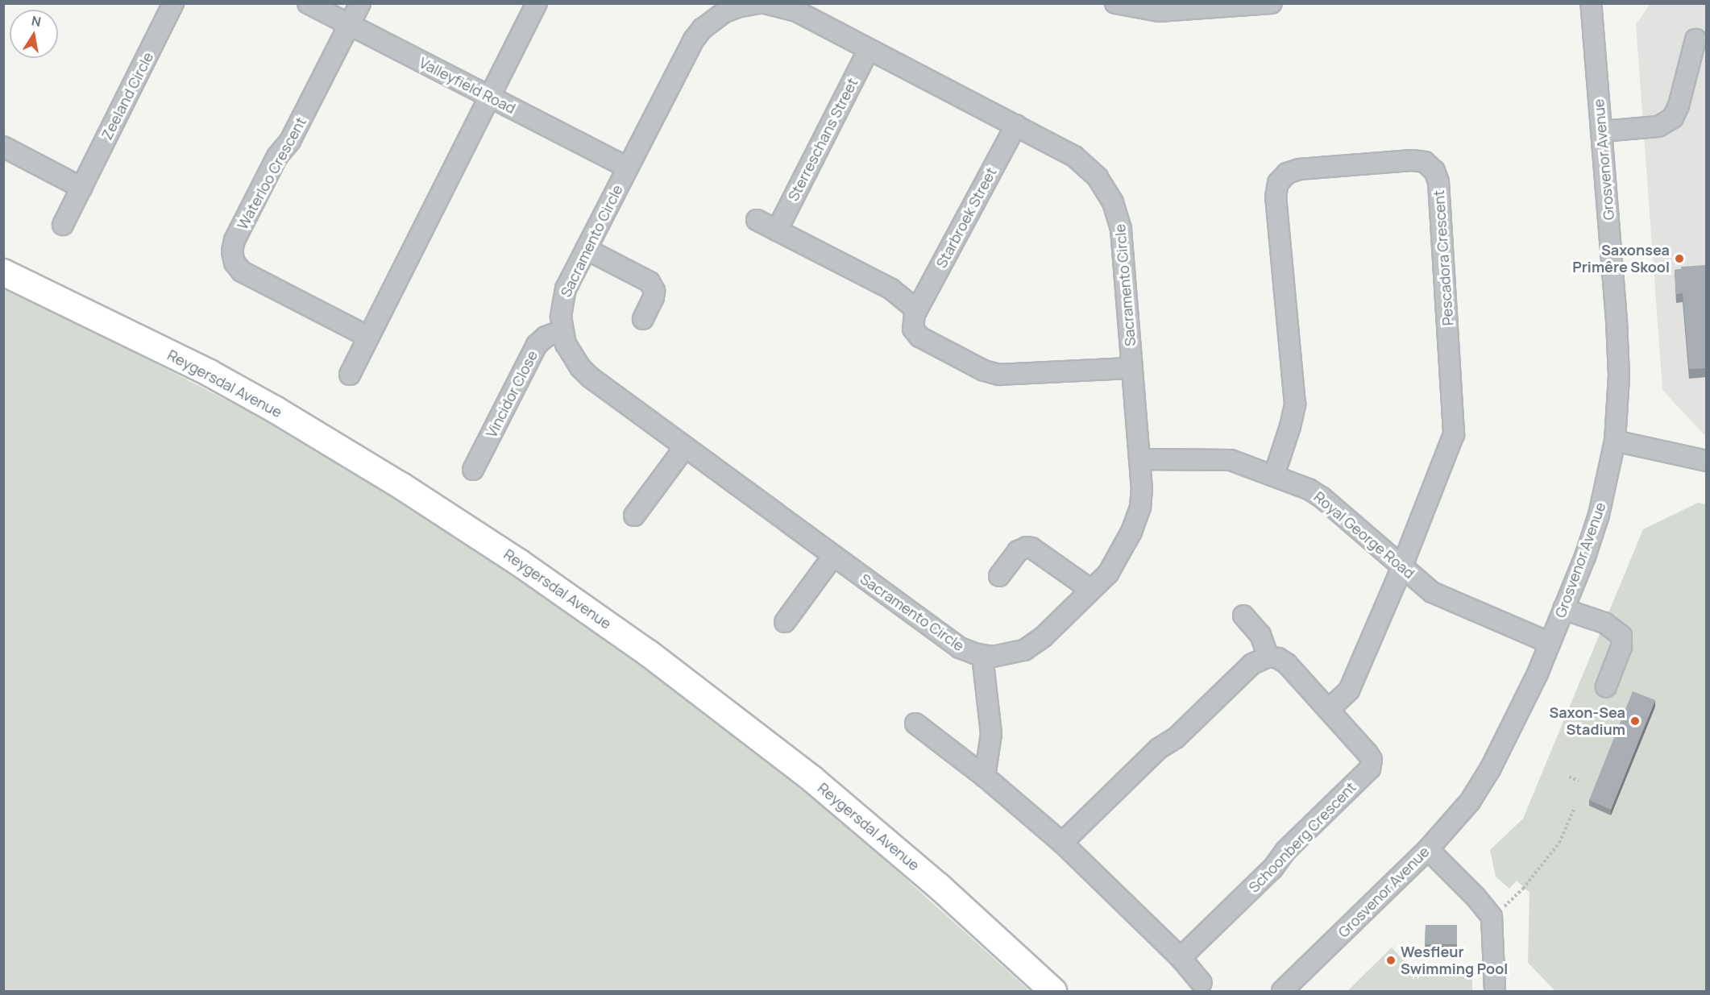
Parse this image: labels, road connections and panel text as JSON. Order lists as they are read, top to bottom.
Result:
{
  "streets": {
    "main road": ["Reygersdal Avenue"],
    "street": [
      "Valleyfield Road",
      "Zeeland Circle",
      "Sterreschans Street",
      "Grosvenor Avenue",
      "Waterloo Crescent",
      "Starbroek Street",
      "Sacramento Circle",
      "Pescadora Crescent",
      "Vincidor Close",
      "Royal George Road",
      "Schoonberg Crescent"
    ]
  },
  "crossings": [
    ["Valleyfield Road", "Waterloo Crescent"],
    ["Valleyfield Road", "Sacramento Circle"],
    ["Sterreschans Street", "Sacramento Circle"],
    ["Grosvenor Avenue", "Royal George Road"],
    ["Starbroek Street", "Sacramento Circle"],
    ["Sacramento Circle", "Vincidor Close"],
    ["Sacramento Circle", "Royal George Road"],
    ["Pescadora Crescent", "Royal George Road"]
  ],
  "places": ["Saxonsea Primêre Skool", "Saxon-Sea Stadium", "Wesfleur Swimming Pool"],
  "north": "top"
}
